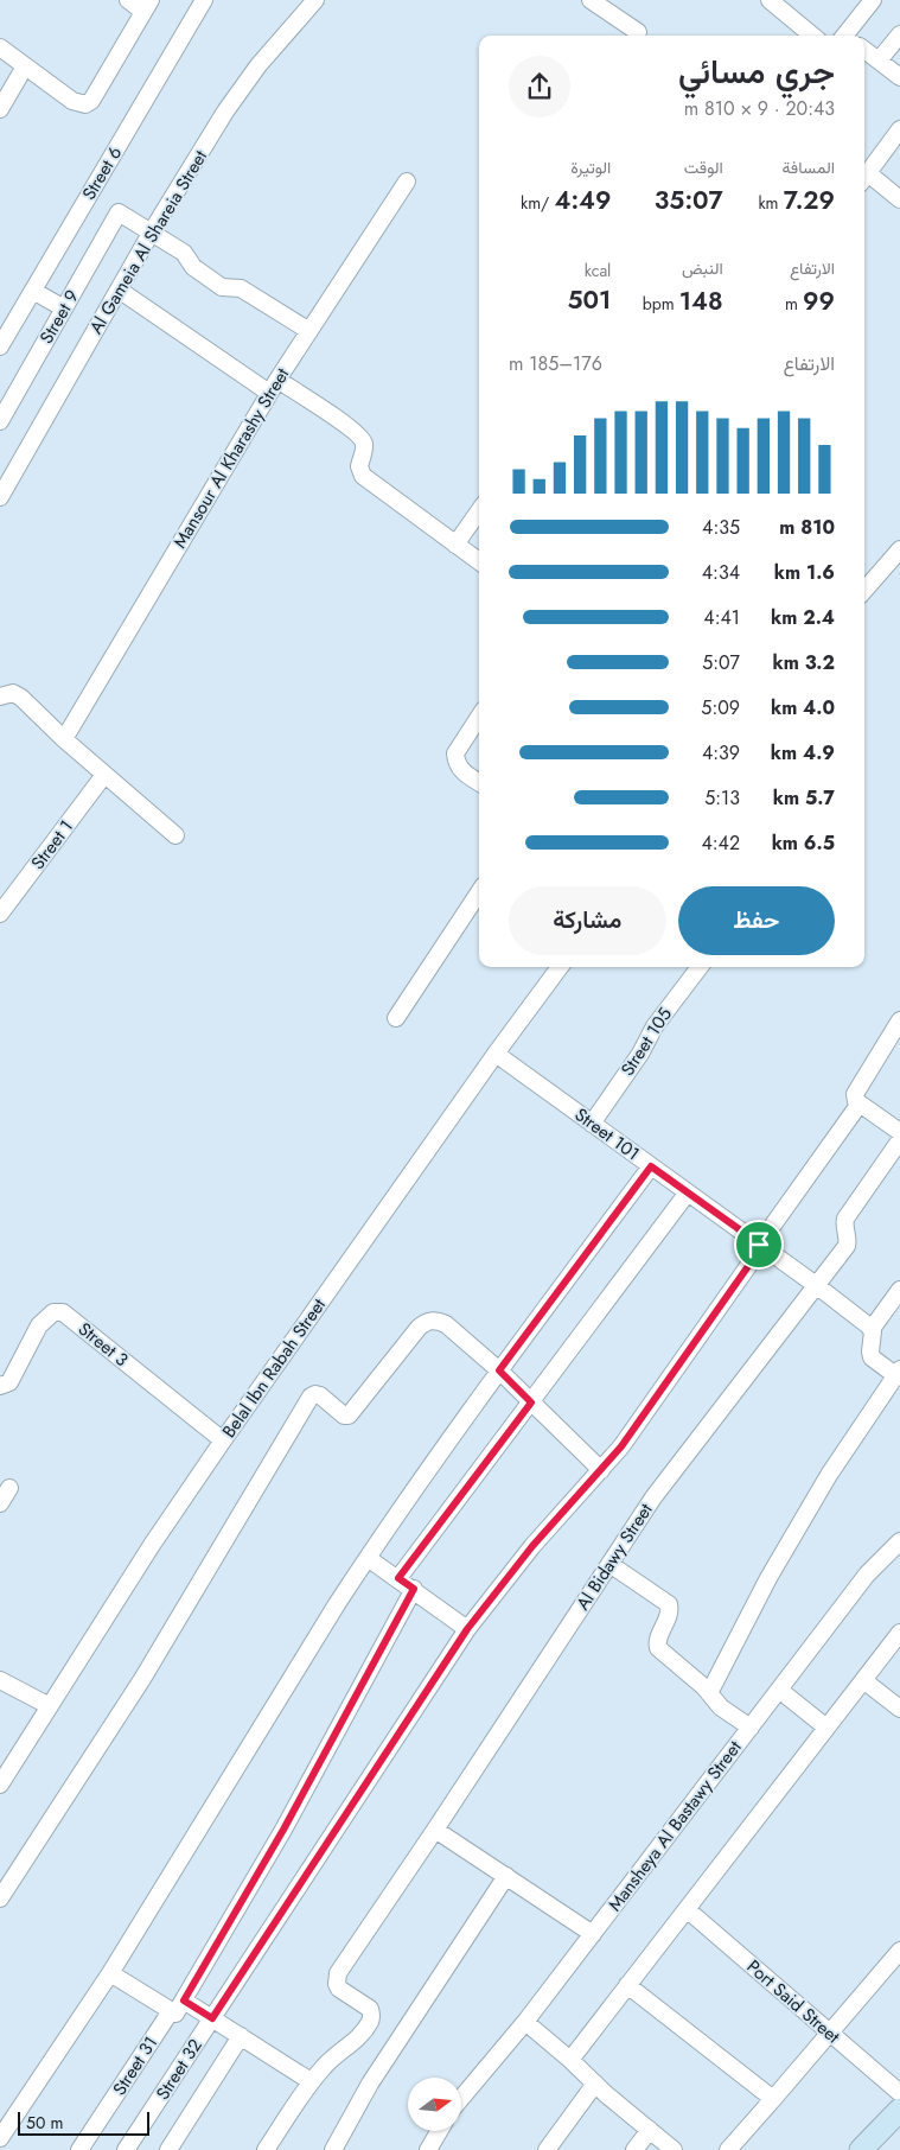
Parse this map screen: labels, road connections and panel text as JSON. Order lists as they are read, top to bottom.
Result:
{
  "streets": {
    "street": [
      "Street 6",
      "Al Gameia Al Shareia Street",
      "Street 9",
      "Mansour Al Kharashy Street",
      "Street 1",
      "Street 105",
      "Street 101",
      "Street 3",
      "Belal Ibn Rabah Street",
      "Al Bidawy Street",
      "Mansheya Al Bastawy Street",
      "Port Said Street",
      "Street 31",
      "Street 32"
    ]
  },
  "crossings": [
    ["Al Gameia Al Shareia Street", "Street 9"],
    ["Street 105", "Street 101"],
    ["Street 101", "Belal Ibn Rabah Street"],
    ["Street 101", "Al Bidawy Street"],
    ["Street 101", "Street 32"],
    ["Street 3", "Belal Ibn Rabah Street"]
  ],
  "scale_bar": "50 m",
  "north": "right",
  "page": {
    "heading": ["جري مسائي", "20:43 · 9 × 810 m"],
    "stats": [
      ["المسافة", "7.29 km"],
      ["الوقت", "35:07"],
      ["الوتيرة", "4:49 /km"],
      ["الارتفاع", "99 m"],
      ["النبض", "148 bpm"],
      ["kcal", "501"]
    ],
    "chart": ["الارتفاع", "176–185 m"],
    "list": [
      {
        "name": "810 m",
        "note": "4:35"
      },
      {
        "name": "1.6 km",
        "note": "4:34"
      },
      {
        "name": "2.4 km",
        "note": "4:41"
      },
      {
        "name": "3.2 km",
        "note": "5:07"
      },
      {
        "name": "4.0 km",
        "note": "5:09"
      },
      {
        "name": "4.9 km",
        "note": "4:39"
      },
      {
        "name": "5.7 km",
        "note": "5:13"
      },
      {
        "name": "6.5 km",
        "note": "4:42"
      }
    ],
    "buttons": ["حفظ", "مشاركة"],
    "scale": "50 m"
  }
}
